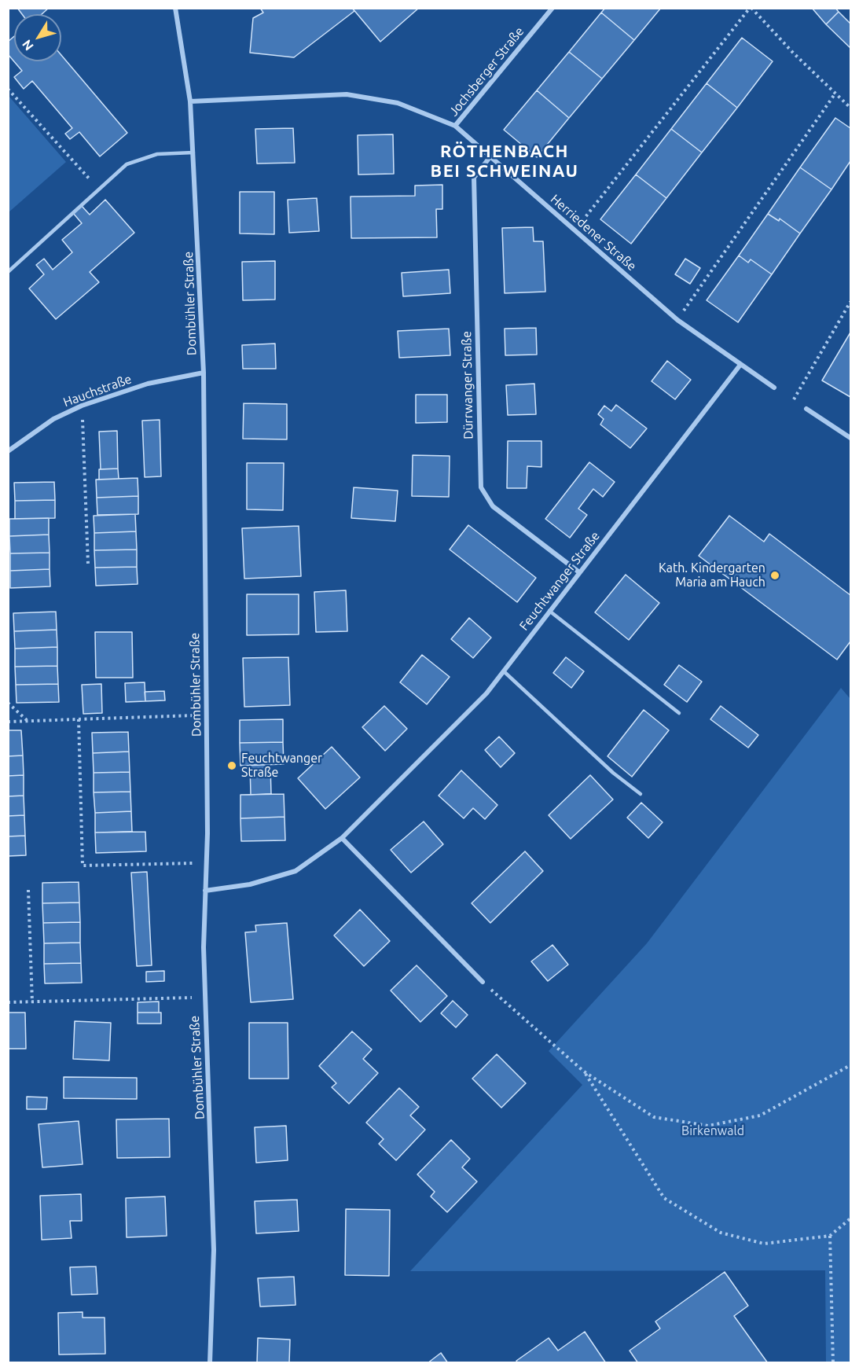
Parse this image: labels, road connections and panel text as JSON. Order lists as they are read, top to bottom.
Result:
{
  "streets": {
    "street": [
      "Jochsberger Straße",
      "Herriedener Straße",
      "Dombühler Straße",
      "Dürrwanger Straße",
      "Hauchstraße",
      "Feuchtwanger Straße"
    ]
  },
  "crossings": [
    ["Jochsberger Straße", "Herriedener Straße"],
    ["Herriedener Straße", "Dombühler Straße"],
    ["Herriedener Straße", "Dürrwanger Straße"],
    ["Herriedener Straße", "Feuchtwanger Straße"],
    ["Dombühler Straße", "Hauchstraße"],
    ["Dombühler Straße", "Feuchtwanger Straße"],
    ["Dürrwanger Straße", "Feuchtwanger Straße"]
  ],
  "districts": ["RÖTHENBACH BEI SCHWEINAU"],
  "parks": ["Birkenwald"],
  "places": ["Kath. Kindergarten Maria am Hauch", "Feuchtwanger Straße"],
  "north": "bottom left"
}
